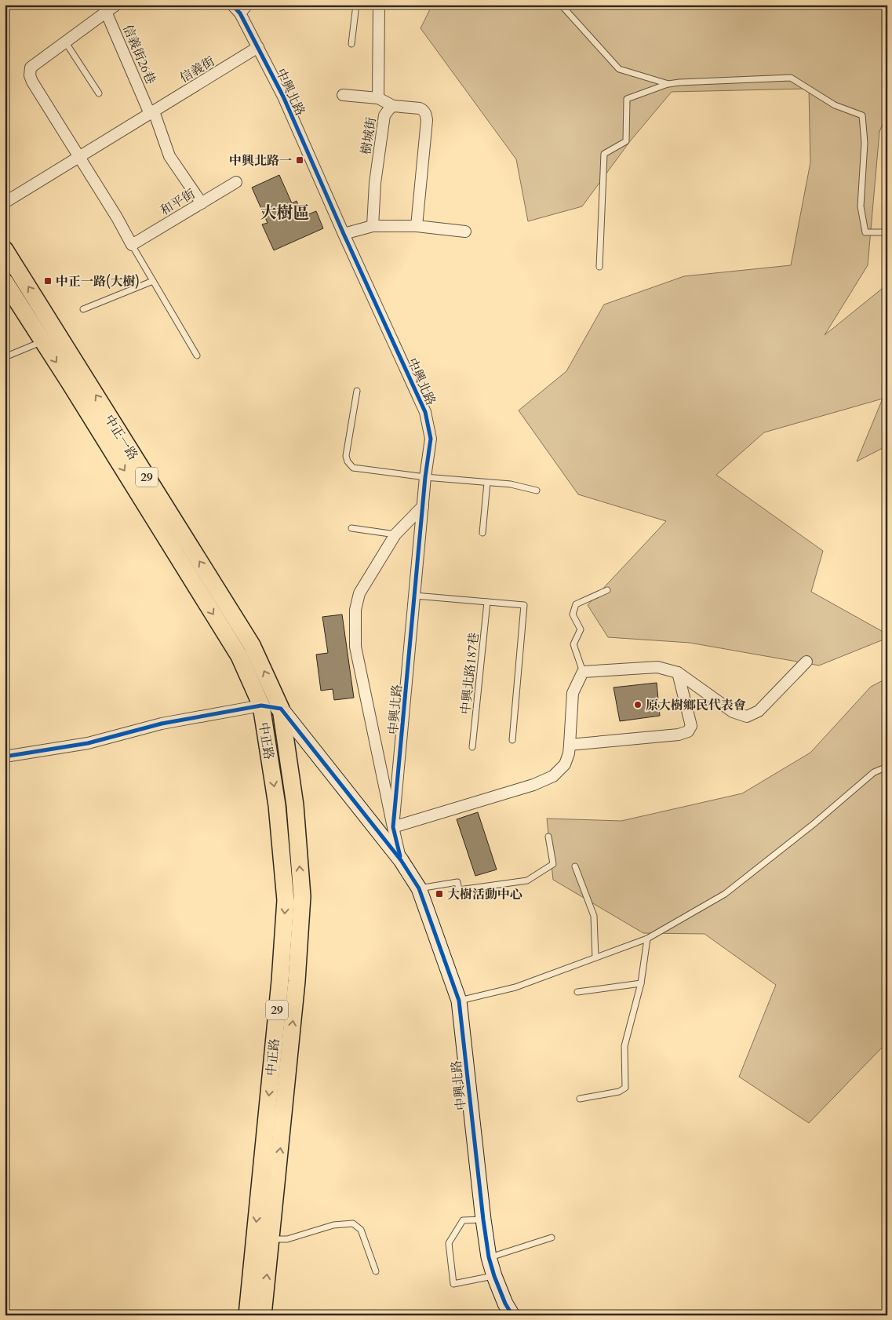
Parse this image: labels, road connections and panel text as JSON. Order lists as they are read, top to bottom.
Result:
{
  "streets": {
    "main road": ["中正一路", "29", "中正路"],
    "street": [
      "信義街26巷",
      "信義街",
      "中興北路",
      "樹城街",
      "和平街"
    ],
    "lane": ["中興北路187巷"]
  },
  "crossings": [
    ["信義街26巷", "信義街"],
    ["信義街26巷", "和平街"],
    ["信義街", "中興北路"],
    ["中興北路", "中正一路"],
    ["中興北路", "中正路"],
    ["中正一路", "中正路"]
  ],
  "districts": ["大樹區"],
  "places": {
    "transit": ["中興北路一", "中正一路(大樹)", "大樹活動中心"],
    "other": ["原大樹鄉民代表會"]
  }
}
